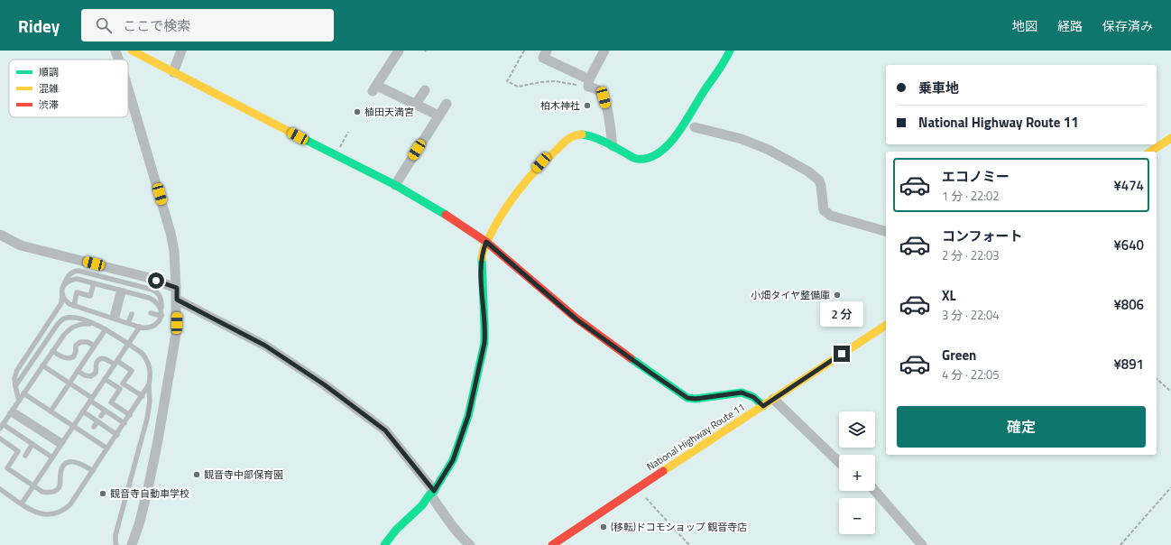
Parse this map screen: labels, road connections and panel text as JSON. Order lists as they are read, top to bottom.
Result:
{
  "streets": {
    "main road": ["National Highway Route 11"]
  },
  "places": [
    "柏木神社",
    "植田天満宮",
    "小畑タイヤ整備庫",
    "観音寺中部保育園",
    "観音寺自動車学校",
    "(移転)ドコモショップ 観音寺店"
  ],
  "legend": ["順調", "混雑", "渋滞"],
  "page": {
    "header": "Ridey",
    "search": "ここで検索",
    "nav": ["地図", "経路", "保存済み"],
    "banner": ["乗車地", "National Highway Route 11"],
    "list": [
      {
        "name": "エコノミー",
        "note": "1 分 · 22:02",
        "value": "¥474"
      },
      {
        "name": "コンフォート",
        "note": "2 分 · 22:03",
        "value": "¥640"
      },
      {
        "name": "XL",
        "note": "3 分 · 22:04",
        "value": "¥806"
      },
      {
        "name": "Green",
        "note": "4 分 · 22:05",
        "value": "¥891"
      }
    ],
    "bubble": "2 分",
    "buttons": "確定",
    "map_buttons": ["+", "−"]
  }
}
